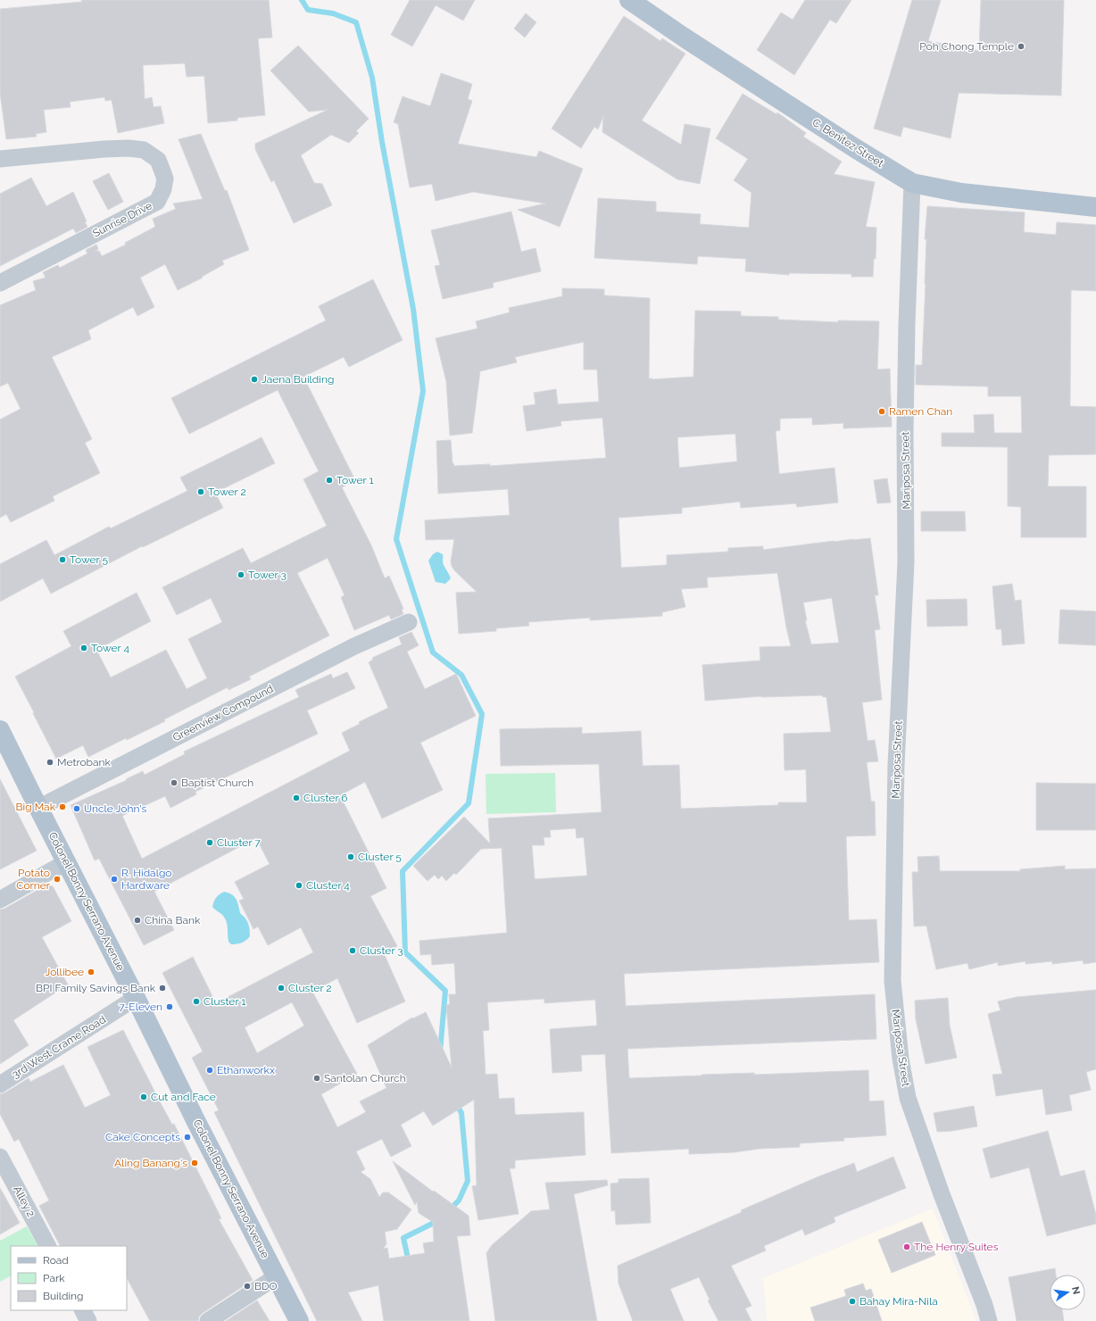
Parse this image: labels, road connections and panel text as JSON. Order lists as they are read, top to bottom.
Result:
{
  "streets": {
    "main road": ["C. Benitez Street", "Colonel Bonny Serrano Avenue"],
    "street": [
      "Sunrise Drive",
      "Mariposa Street",
      "Greenview Compound",
      "3rd West Crame Road",
      "Alley 2"
    ]
  },
  "crossings": [
    ["C. Benitez Street", "Mariposa Street"],
    ["Greenview Compound", "Colonel Bonny Serrano Avenue"],
    ["Colonel Bonny Serrano Avenue", "3rd West Crame Road"]
  ],
  "places": [
    "Poh Chong Temple",
    "Jaena Building",
    "Ramen Chan",
    "Tower 1",
    "Tower 2",
    "Tower 5",
    "Tower 3",
    "Tower 4",
    "Metrobank",
    "Baptist Church",
    "Cluster 6",
    "Big Mak",
    "Uncle John's",
    "Cluster 7",
    "Cluster 5",
    "Potato Corner",
    "R. Hidalgo Hardware",
    "Cluster 4",
    "China Bank",
    "Cluster 3",
    "Jollibee",
    "BPI Family Savings Bank",
    "Cluster 2",
    "Cluster 1",
    "7-Eleven",
    "Ethanworkx",
    "Santolan Church",
    "Cut and Face",
    "Cake Concepts",
    "Aling Banang's",
    "The Henry Suites",
    "BDO",
    "Bahay Mira-Nila"
  ],
  "legend": ["Road", "Park", "Building"],
  "north": "right"
}
